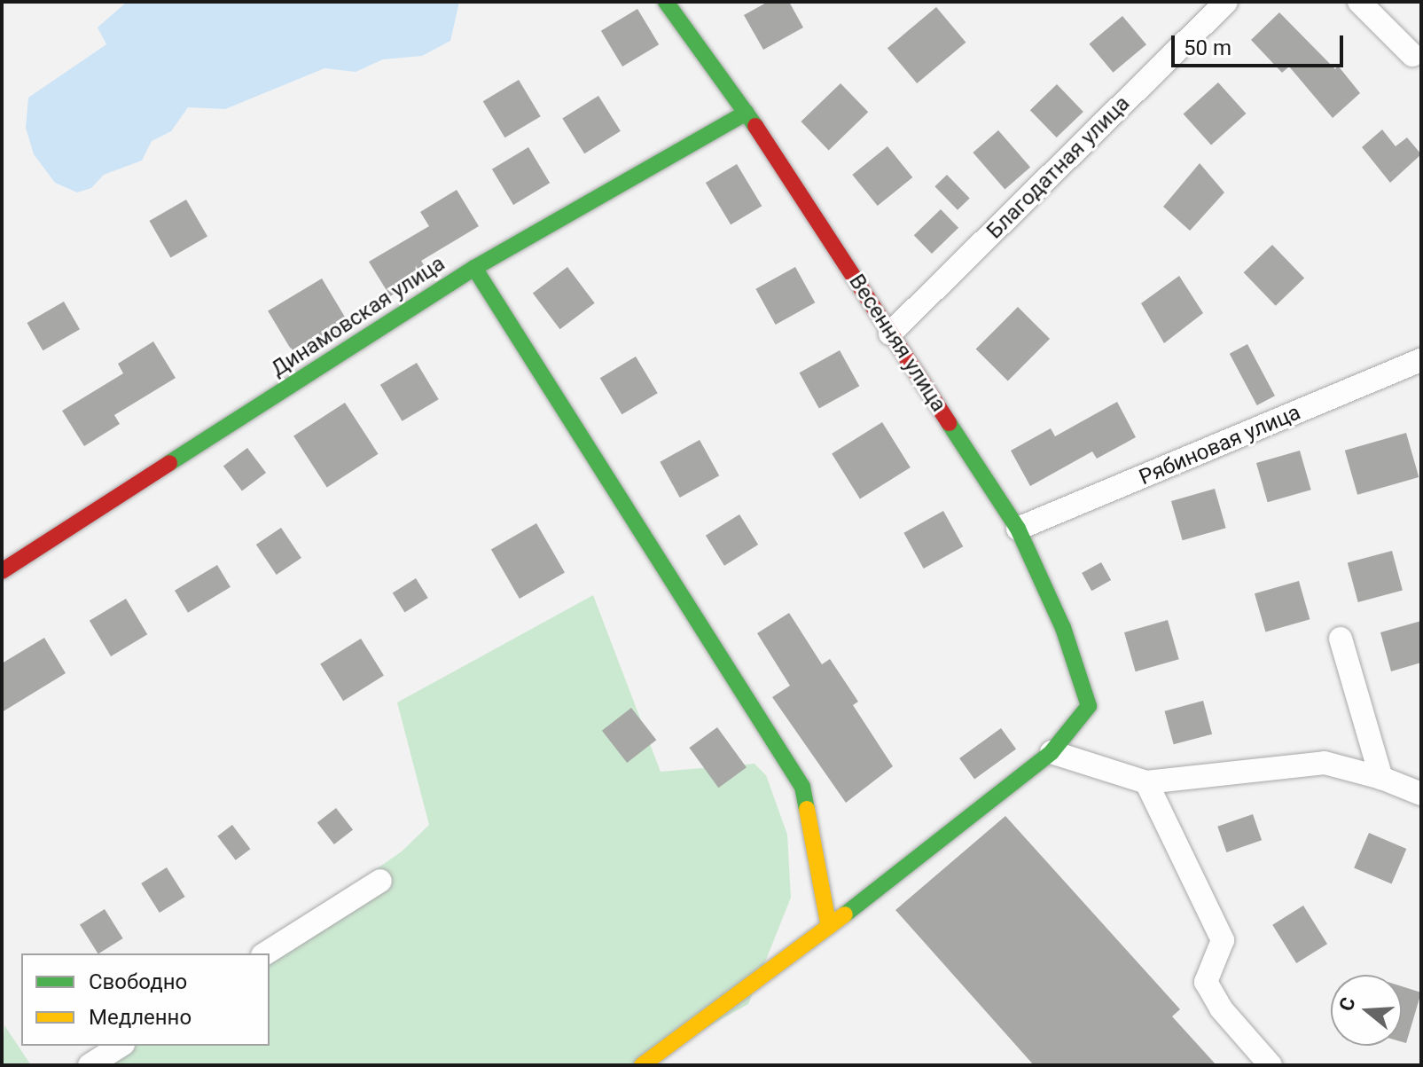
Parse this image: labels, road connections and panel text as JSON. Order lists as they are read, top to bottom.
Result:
{
  "streets": {
    "street": [
      "Благодатная улица",
      "Динамовская улица",
      "Весенняя улица",
      "Рябиновая улица"
    ]
  },
  "crossings": [
    ["Благодатная улица", "Весенняя улица"],
    ["Динамовская улица", "Весенняя улица"],
    ["Весенняя улица", "Рябиновая улица"]
  ],
  "legend": ["Свободно", "Медленно"],
  "scale_bar": "50 m",
  "north": "left"
}
